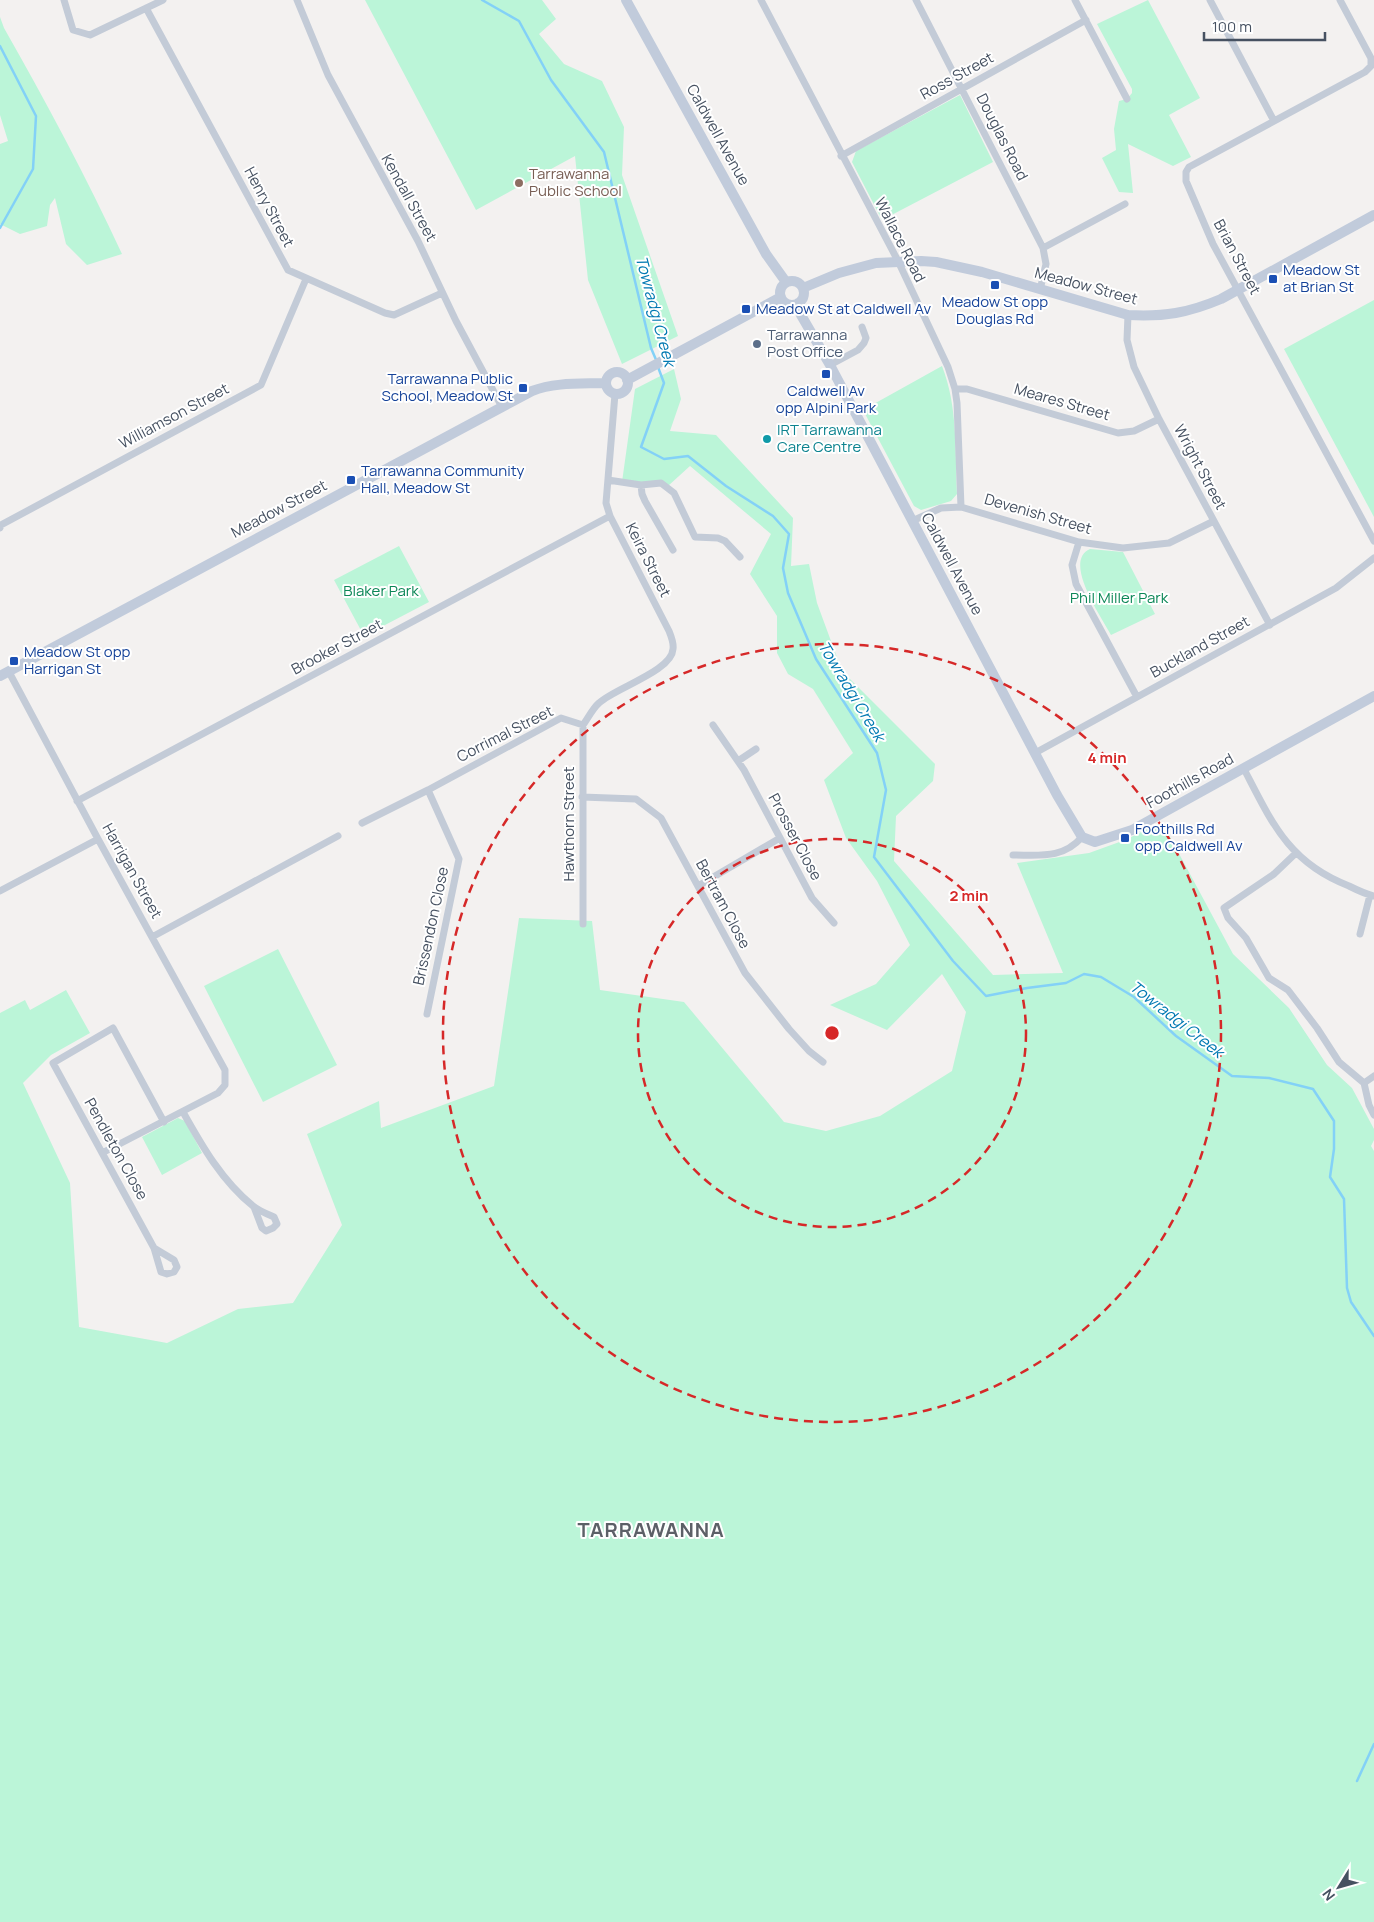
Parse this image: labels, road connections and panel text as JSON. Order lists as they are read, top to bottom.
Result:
{
  "streets": {
    "main road": ["Caldwell Avenue", "Meadow Street", "Foothills Road"],
    "street": [
      "Ross Street",
      "Douglas Road",
      "Kendall Street",
      "Henry Street",
      "Wallace Road",
      "Brian Street",
      "Meares Street",
      "Williamson Street",
      "Wright Street",
      "Devenish Street",
      "Keira Street",
      "Brooker Street",
      "Buckland Street",
      "Corrimal Street",
      "Hawthorn Street",
      "Prosser Close",
      "Harrigan Street",
      "Bertram Close",
      "Brissendon Close",
      "Pendleton Close"
    ]
  },
  "crossings": [
    ["Ross Street", "Douglas Road"],
    ["Ross Street", "Wallace Road"],
    ["Caldwell Avenue", "Meadow Street"],
    ["Caldwell Avenue", "Devenish Street"],
    ["Caldwell Avenue", "Buckland Street"],
    ["Caldwell Avenue", "Foothills Road"],
    ["Douglas Road", "Meadow Street"],
    ["Kendall Street", "Henry Street"],
    ["Kendall Street", "Meadow Street"],
    ["Henry Street", "Williamson Street"],
    ["Wallace Road", "Meadow Street"],
    ["Wallace Road", "Meares Street"],
    ["Wallace Road", "Devenish Street"],
    ["Brian Street", "Meadow Street"],
    ["Meadow Street", "Wright Street"],
    ["Meadow Street", "Keira Street"],
    ["Meadow Street", "Harrigan Street"],
    ["Meares Street", "Wright Street"],
    ["Wright Street", "Devenish Street"],
    ["Wright Street", "Buckland Street"],
    ["Keira Street", "Brooker Street"],
    ["Keira Street", "Corrimal Street"],
    ["Keira Street", "Hawthorn Street"],
    ["Brooker Street", "Harrigan Street"],
    ["Corrimal Street", "Hawthorn Street"],
    ["Corrimal Street", "Brissendon Close"],
    ["Hawthorn Street", "Bertram Close"]
  ],
  "districts": ["TARRAWANNA"],
  "water": ["Towradgi Creek"],
  "parks": ["Blaker Park", "Phil Miller Park"],
  "places": {
    "other": ["Tarrawanna Public School", "Tarrawanna Post Office", "IRT Tarrawanna Care Centre"],
    "transit": [
      "Meadow St at Brian St",
      "Meadow St opp Douglas Rd",
      "Meadow St at Caldwell Av",
      "Caldwell Av opp Alpini Park",
      "Tarrawanna Public School, Meadow St",
      "Tarrawanna Community Hall, Meadow St",
      "Meadow St opp Harrigan St",
      "Foothills Rd opp Caldwell Av"
    ]
  },
  "scale_bar": "100 m",
  "north": "bottom left",
  "rings": ["4 min", "2 min"]
}
